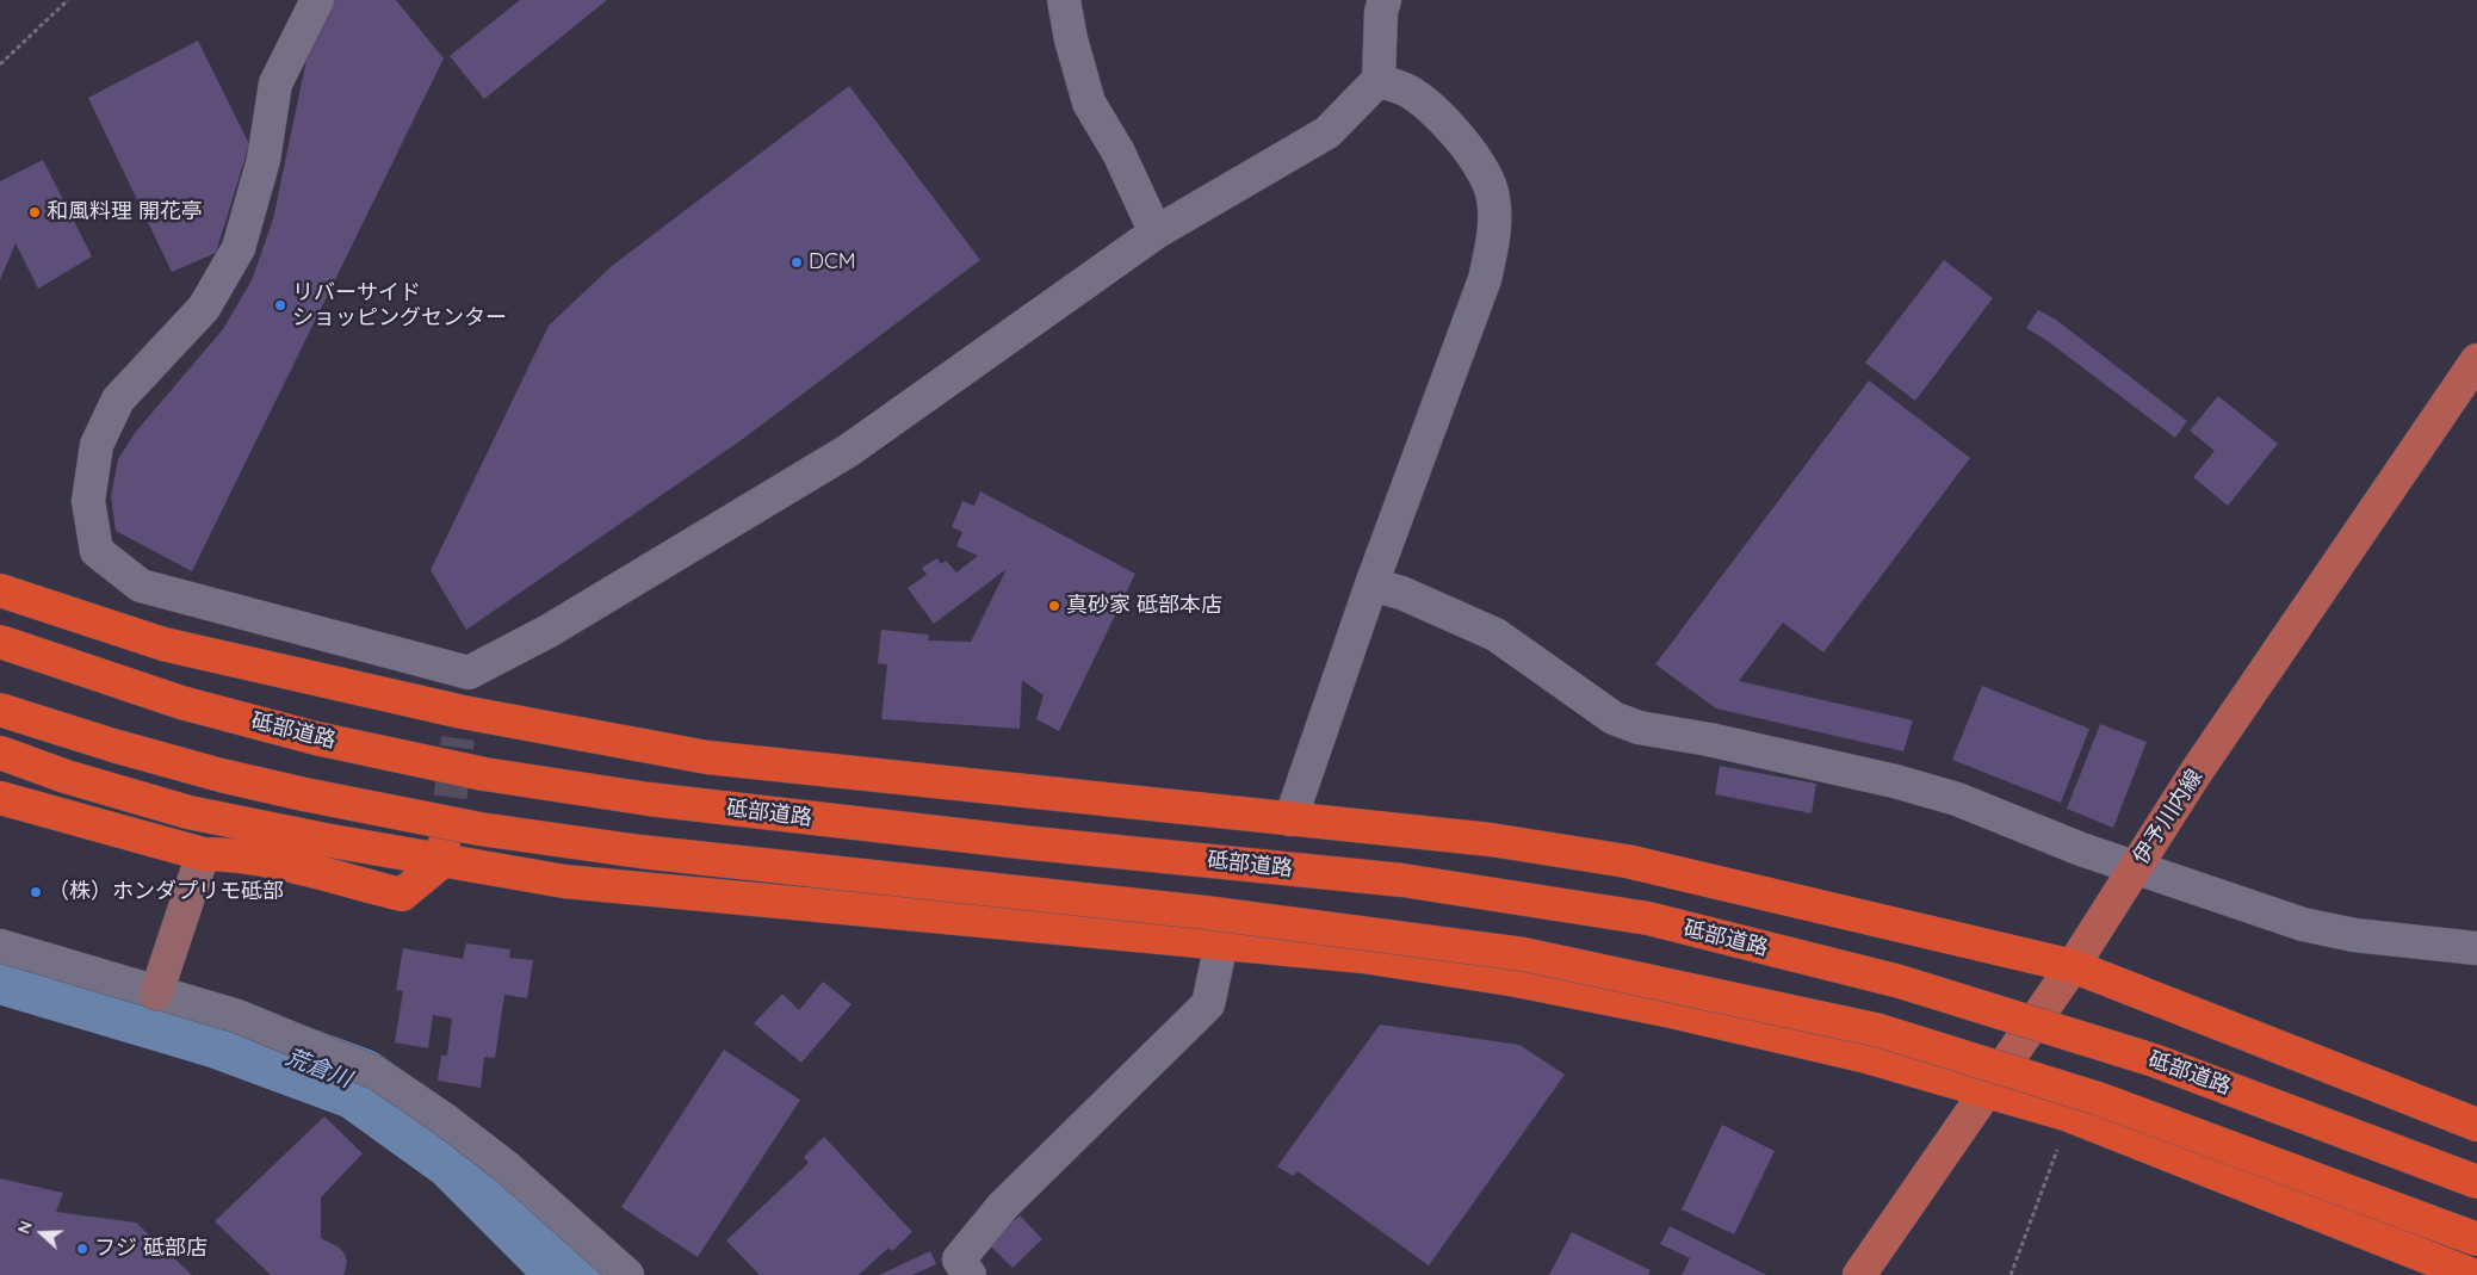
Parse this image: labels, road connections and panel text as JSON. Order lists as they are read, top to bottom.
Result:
{
  "streets": {
    "highway": ["砥部道路"],
    "main road": ["伊予川内線"]
  },
  "water": ["荒倉川"],
  "places": [
    "和風料理 開花亭",
    "DCM",
    "リバーサイド ショッピングセンター",
    "真砂家 砥部本店",
    "（株）ホンダプリモ砥部",
    "フジ 砥部店"
  ],
  "north": "left"
}
